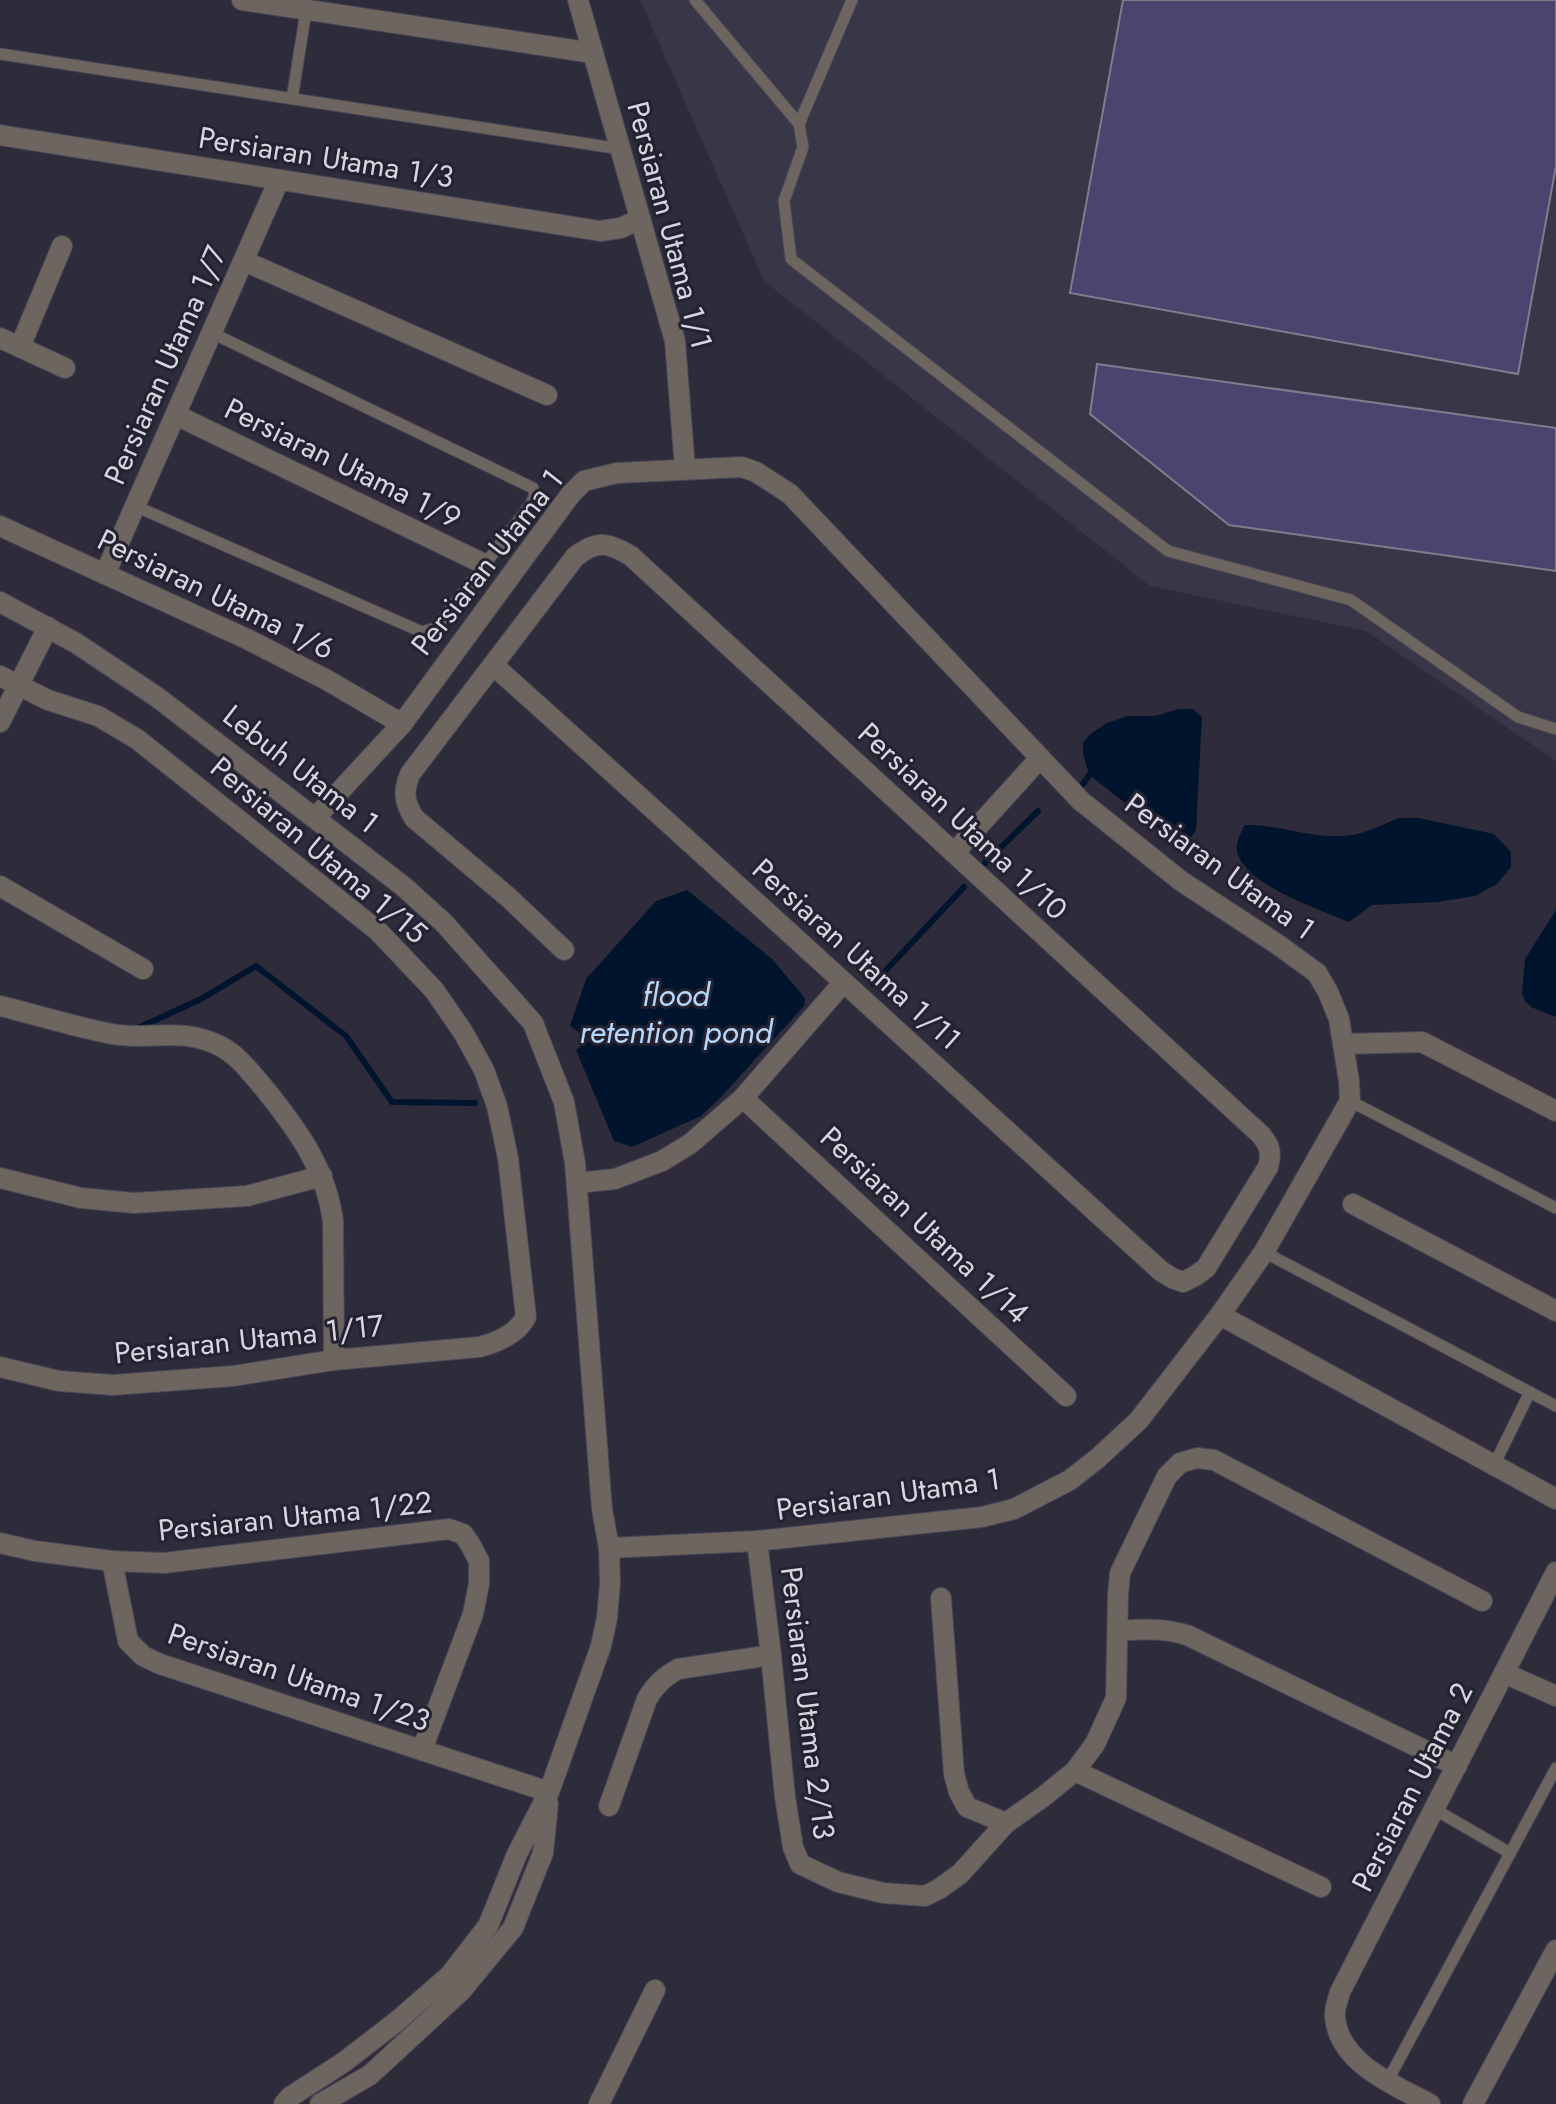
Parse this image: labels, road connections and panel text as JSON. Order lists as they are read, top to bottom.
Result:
{
  "streets": {
    "street": [
      "Persiaran Utama 1/3",
      "Persiaran Utama 1/1",
      "Persiaran Utama 1/7",
      "Persiaran Utama 1/9",
      "Persiaran Utama 1",
      "Persiaran Utama 1/6",
      "Lebuh Utama 1",
      "Persiaran Utama 1/10",
      "Persiaran Utama 1/15",
      "Persiaran Utama 1/11",
      "Persiaran Utama 1/14",
      "Persiaran Utama 1/17",
      "Persiaran Utama 1/22",
      "Persiaran Utama 1/23",
      "Persiaran Utama 2/13",
      "Persiaran Utama 2"
    ]
  },
  "crossings": [
    ["Persiaran Utama 1/3", "Persiaran Utama 1/1"],
    ["Persiaran Utama 1/3", "Persiaran Utama 1/7"],
    ["Persiaran Utama 1/1", "Persiaran Utama 1"],
    ["Persiaran Utama 1/7", "Persiaran Utama 1/9"],
    ["Persiaran Utama 1/7", "Persiaran Utama 1/6"],
    ["Persiaran Utama 1", "Persiaran Utama 1/6"],
    ["Persiaran Utama 1", "Lebuh Utama 1"],
    ["Persiaran Utama 1", "Persiaran Utama 2/13"],
    ["Persiaran Utama 1/10", "Persiaran Utama 1/11"],
    ["Persiaran Utama 1/15", "Persiaran Utama 1/17"],
    ["Persiaran Utama 1/22", "Persiaran Utama 1/23"]
  ],
  "water": ["flood retention pond"]
}
